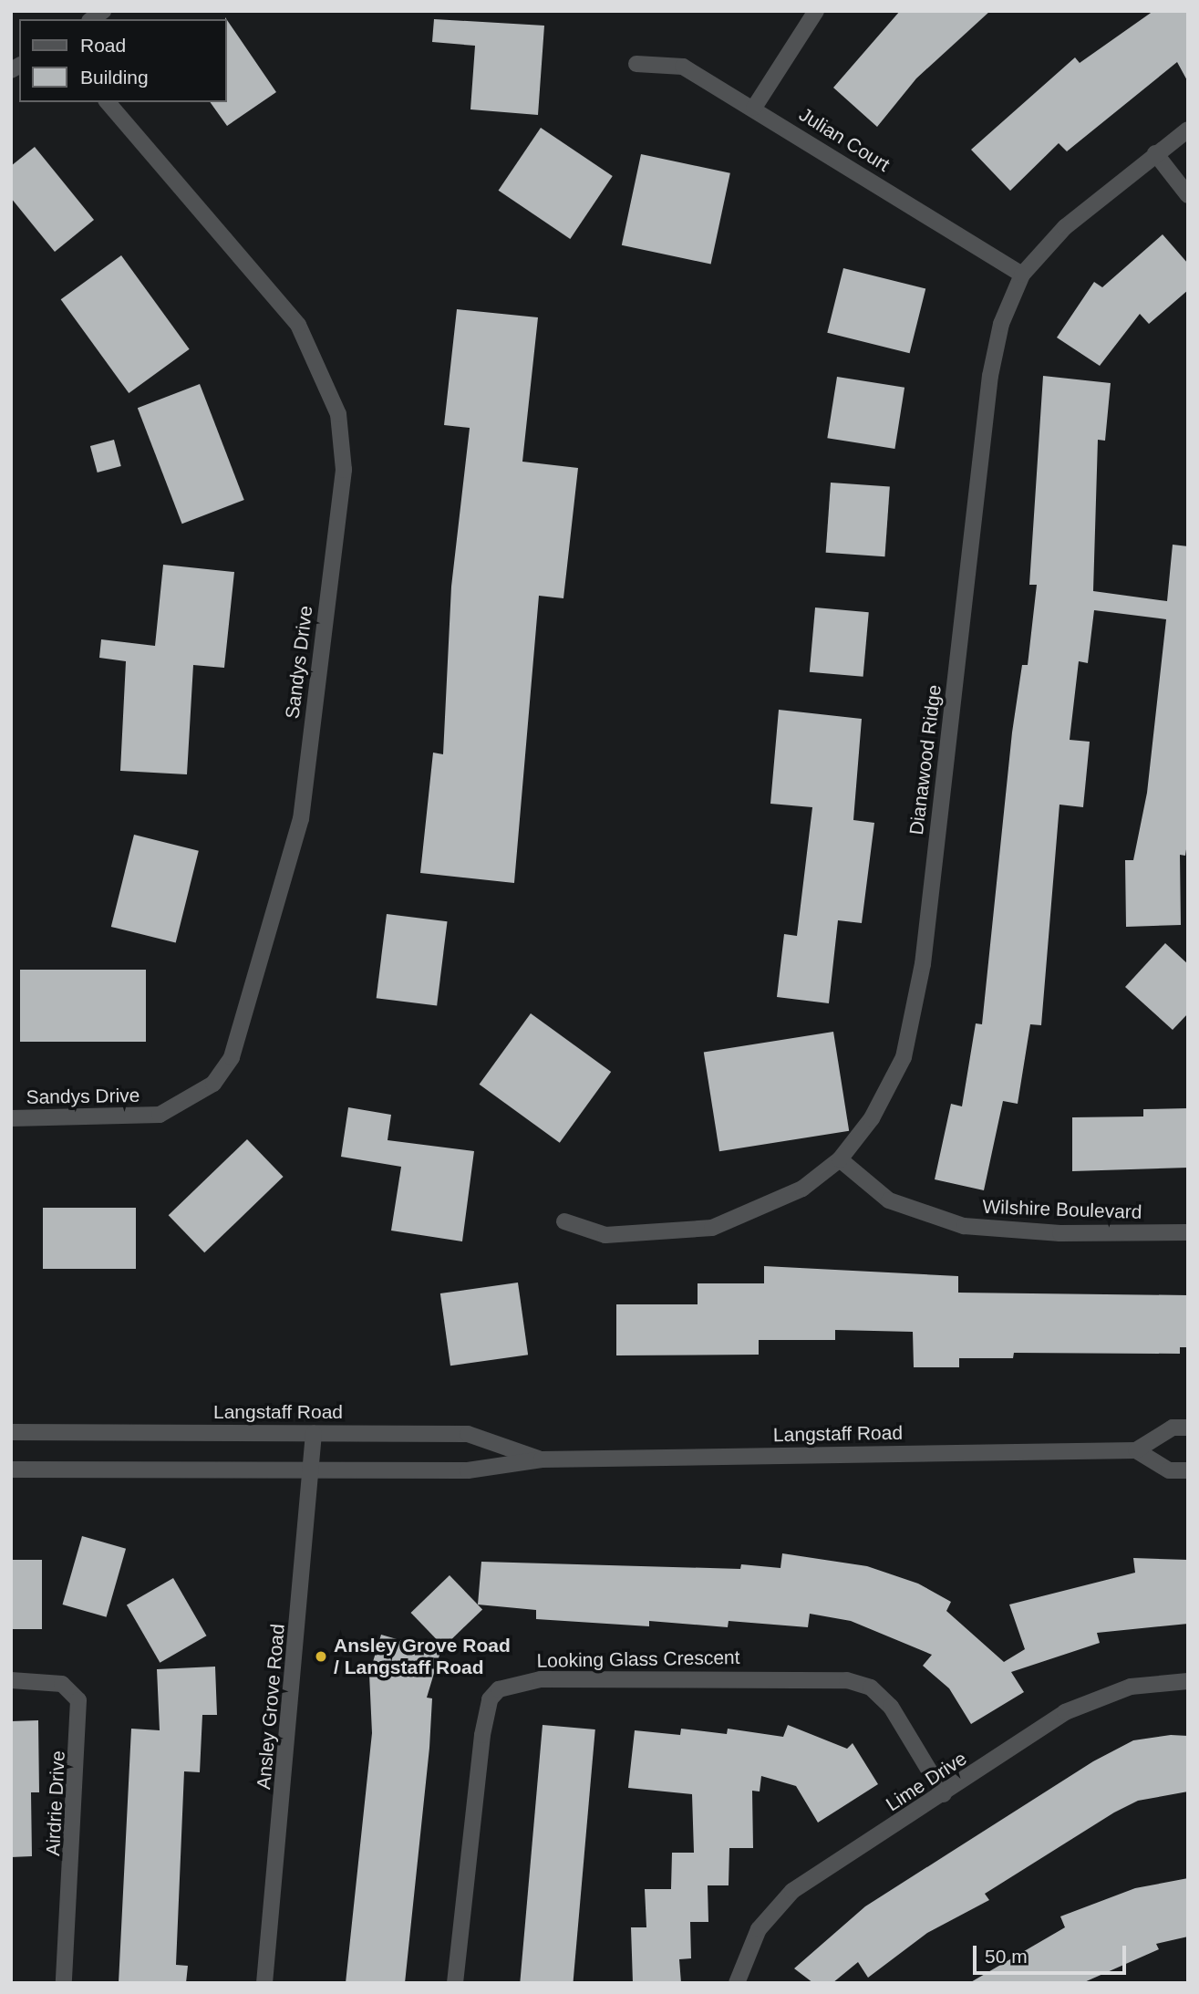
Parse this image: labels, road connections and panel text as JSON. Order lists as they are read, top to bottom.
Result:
{
  "streets": {
    "street": [
      "Julian Court",
      "Sandys Drive",
      "Dianawood Ridge",
      "Wilshire Boulevard",
      "Langstaff Road",
      "Looking Glass Crescent",
      "Ansley Grove Road",
      "Lime Drive",
      "Airdrie Drive"
    ]
  },
  "crossings": [
    ["Julian Court", "Dianawood Ridge"],
    ["Dianawood Ridge", "Wilshire Boulevard"],
    ["Langstaff Road", "Ansley Grove Road"],
    ["Looking Glass Crescent", "Lime Drive"]
  ],
  "places": ["Ansley Grove Road / Langstaff Road"],
  "legend": ["Road", "Building"],
  "scale_bar": "50 m"
}
